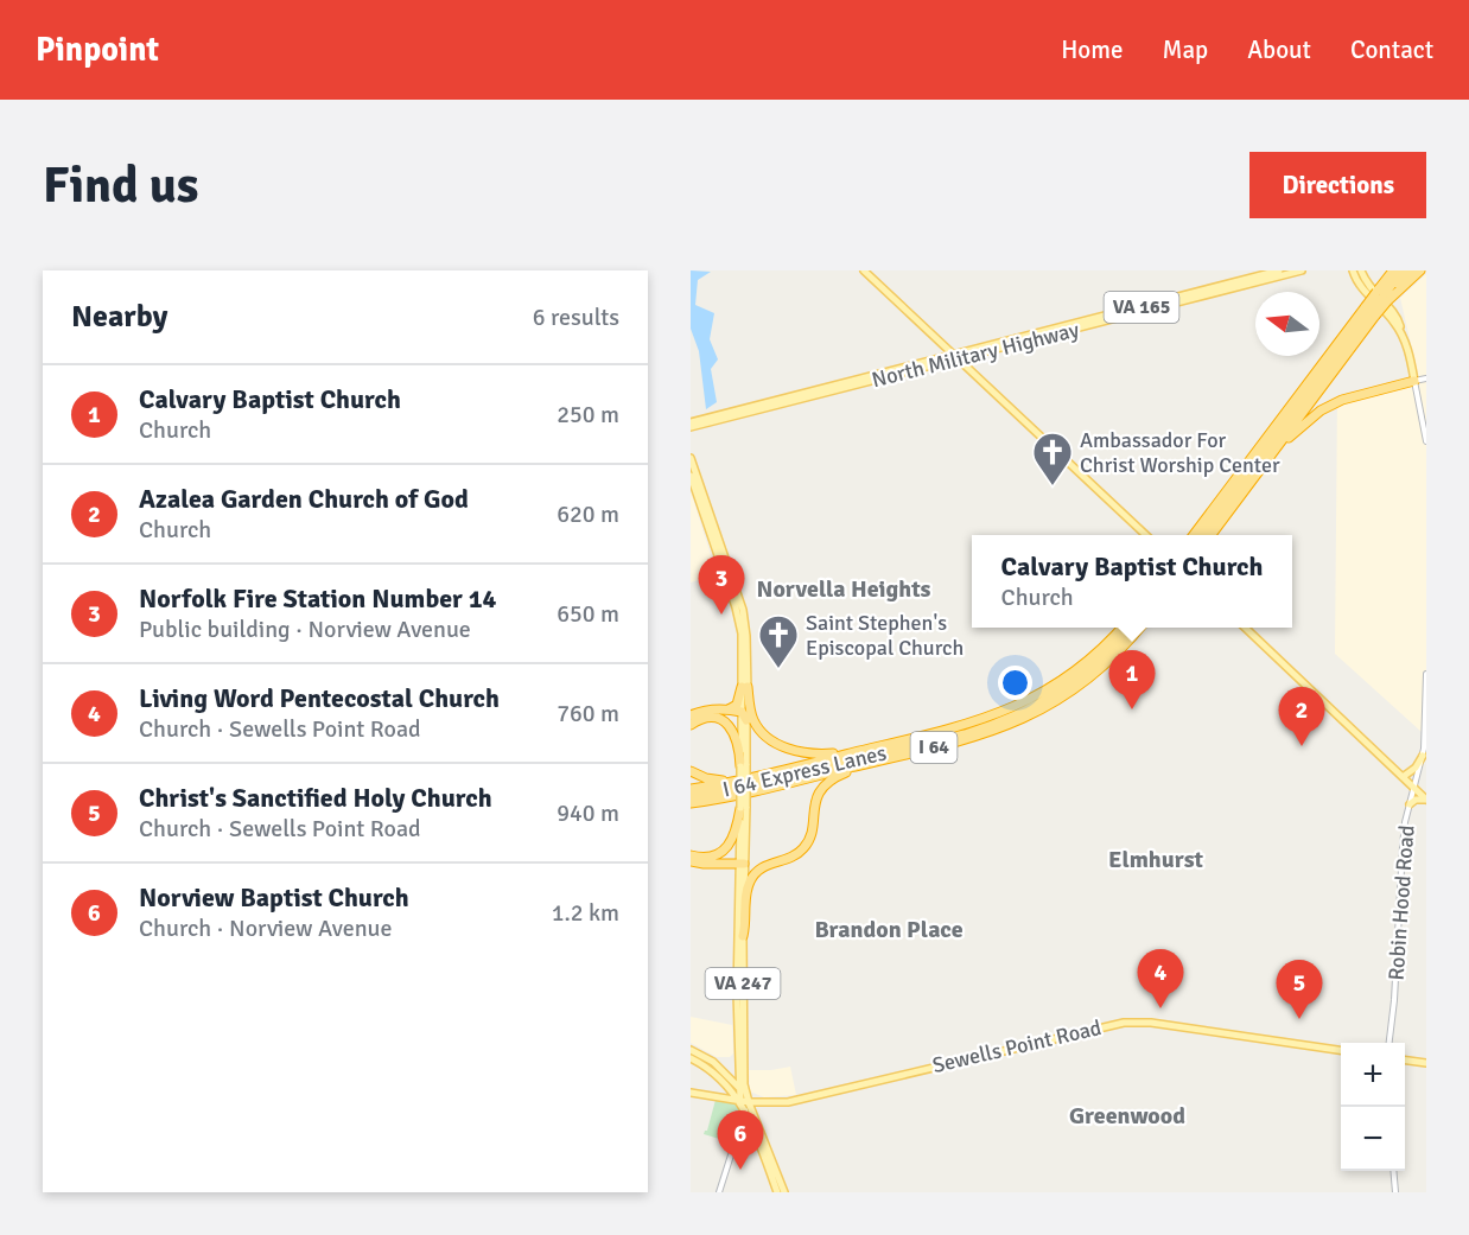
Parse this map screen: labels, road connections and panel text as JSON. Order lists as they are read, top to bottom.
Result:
{
  "streets": {
    "highway": ["I 64", "I 64 Express Lanes"],
    "main road": [
      "VA 165",
      "North Military Highway",
      "VA 247",
      "Sewells Point Road"
    ],
    "street": ["Robin Hood Road"]
  },
  "crossings": [
    ["VA 247", "Sewells Point Road"]
  ],
  "districts": [
    "Norvella Heights",
    "Elmhurst",
    "Brandon Place",
    "Greenwood"
  ],
  "places": {
    "church": ["Ambassador For Christ Worship Center", "Saint Stephen's Episcopal Church"]
  },
  "north": "left",
  "page": {
    "header": "Pinpoint",
    "nav": [
      "Home",
      "Map",
      "About",
      "Contact"
    ],
    "buttons": "Directions",
    "title": "Find us",
    "heading": ["Nearby", "6 results"],
    "list": [
      {
        "mark": "1",
        "name": "Calvary Baptist Church",
        "note": "Church",
        "value": "250 m"
      },
      {
        "mark": "2",
        "name": "Azalea Garden Church of God",
        "note": "Church",
        "value": "620 m"
      },
      {
        "mark": "3",
        "name": "Norfolk Fire Station Number 14",
        "note": "Public building · Norview Avenue",
        "value": "650 m"
      },
      {
        "mark": "4",
        "name": "Living Word Pentecostal Church",
        "note": "Church · Sewells Point Road",
        "value": "760 m"
      },
      {
        "mark": "5",
        "name": "Christ's Sanctified Holy Church",
        "note": "Church · Sewells Point Road",
        "value": "940 m"
      },
      {
        "mark": "6",
        "name": "Norview Baptist Church",
        "note": "Church · Norview Avenue",
        "value": "1.2 km"
      }
    ],
    "popup": ["Calvary Baptist Church", "Church"],
    "pins": [
      "3",
      "1",
      "2",
      "4",
      "5",
      "6"
    ],
    "map_buttons": ["+", "−"]
  }
}
